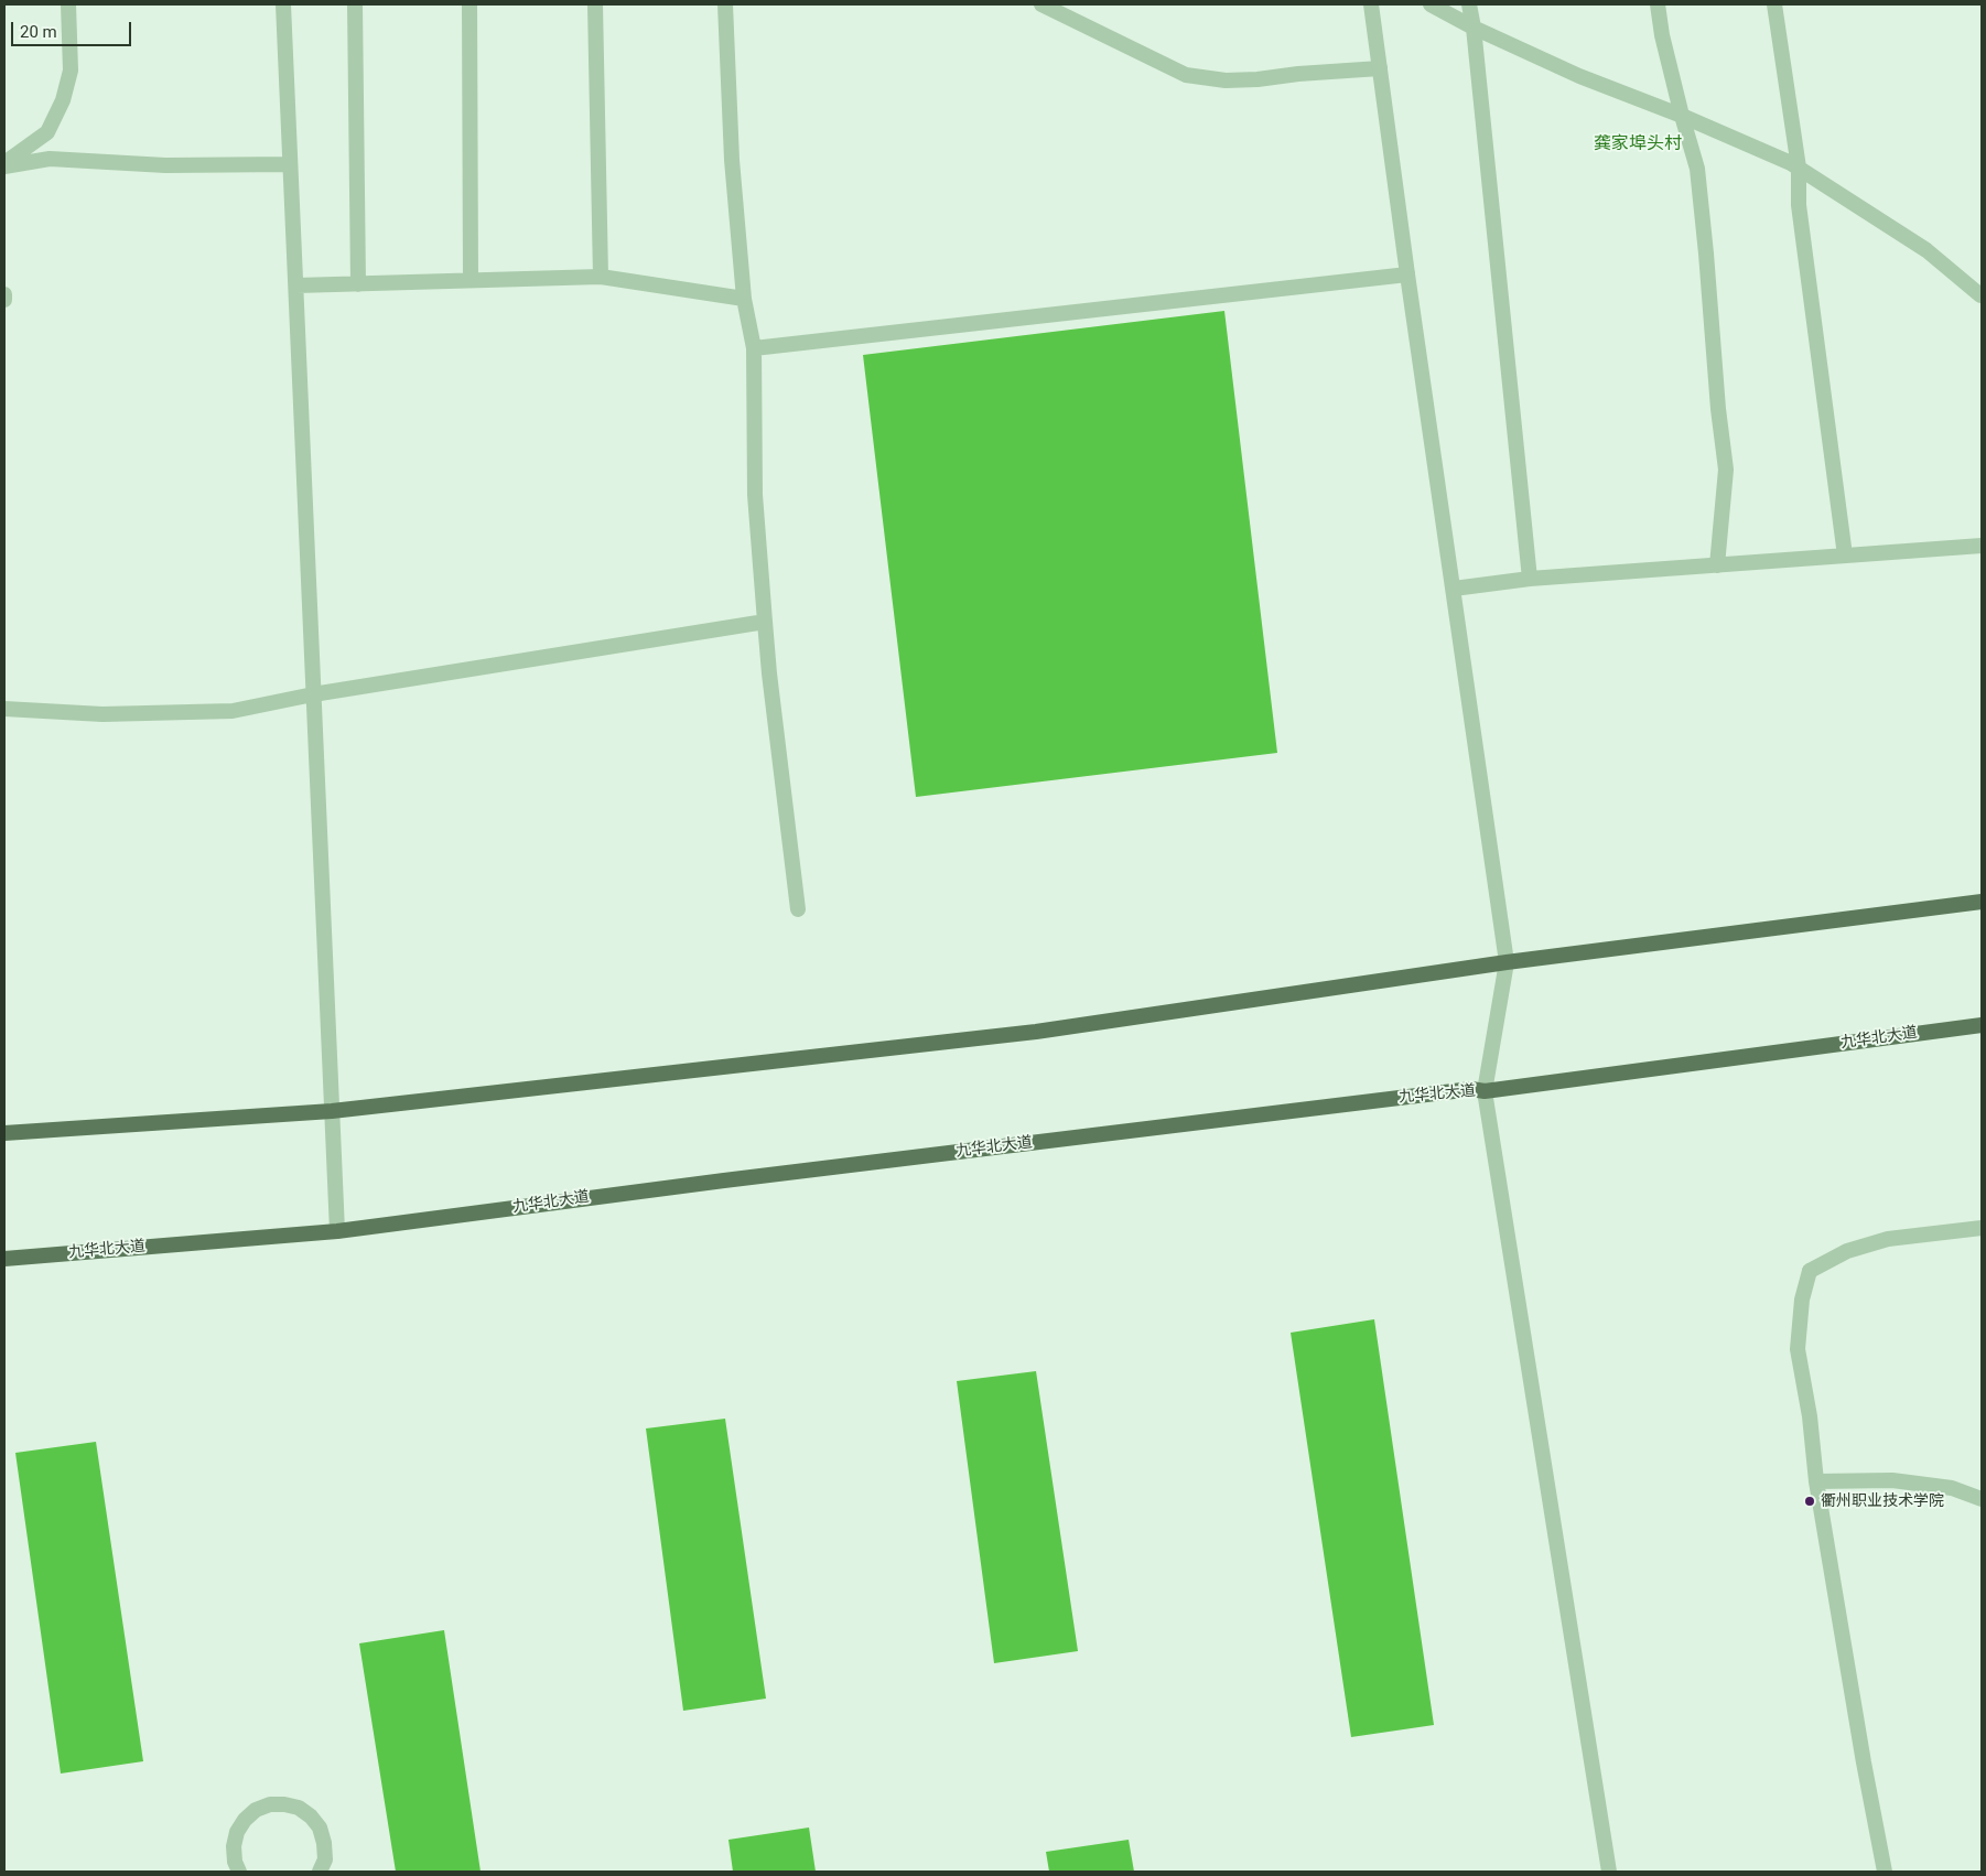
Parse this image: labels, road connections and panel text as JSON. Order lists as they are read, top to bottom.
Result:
{
  "streets": {
    "main road": ["九华北大道"]
  },
  "districts": ["龚家埠头村"],
  "places": ["衢州职业技术学院"],
  "scale_bar": "20 m"
}
